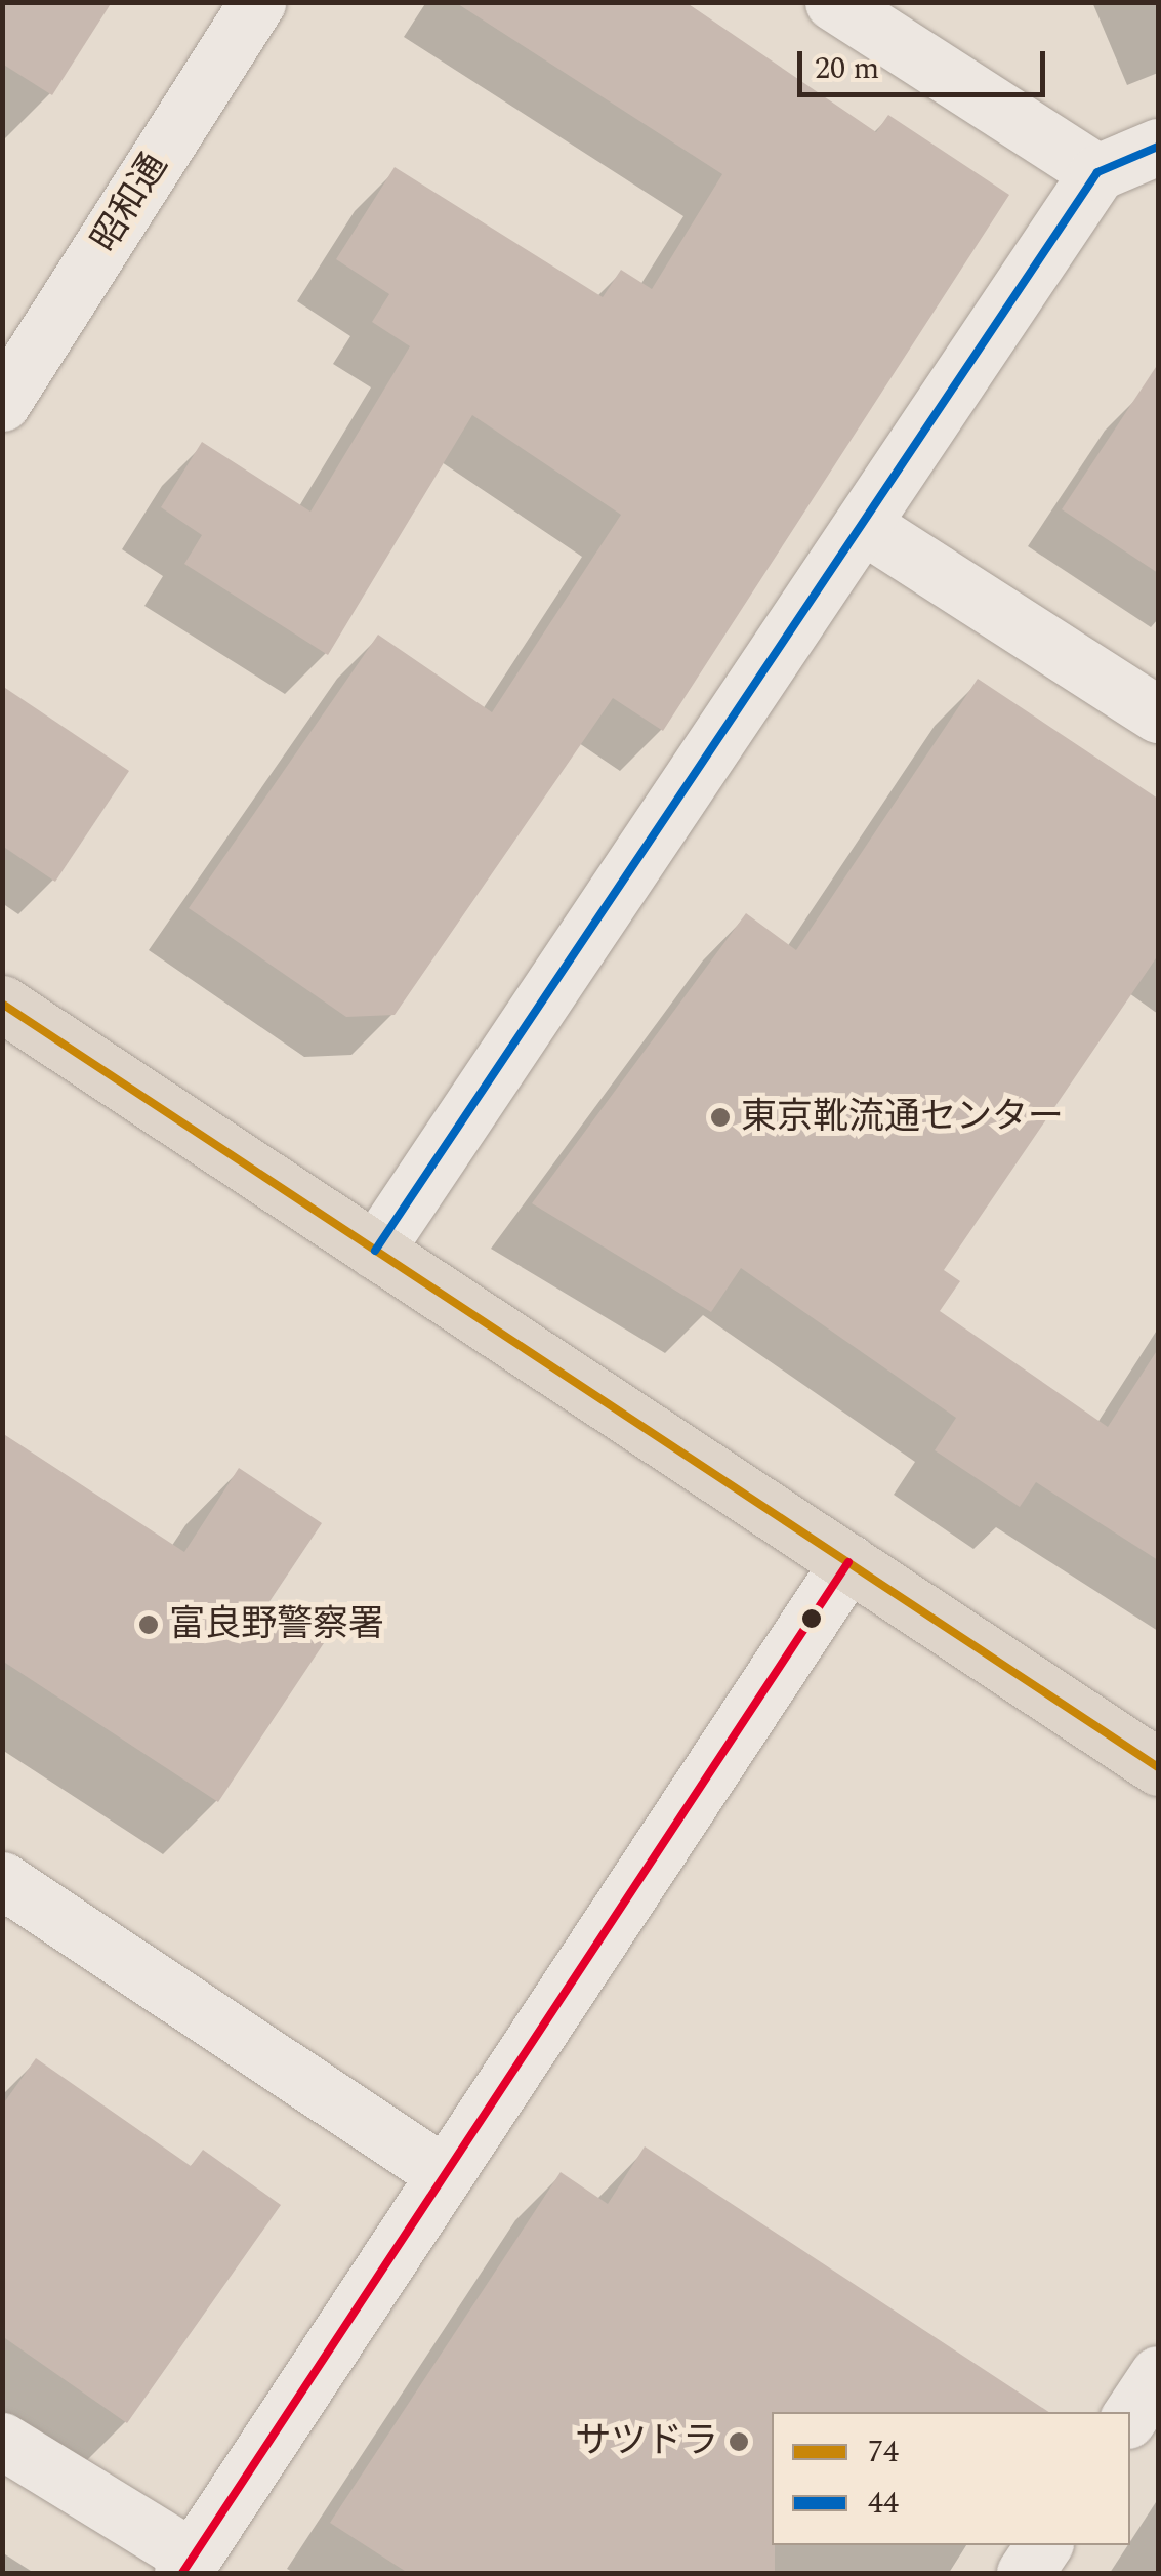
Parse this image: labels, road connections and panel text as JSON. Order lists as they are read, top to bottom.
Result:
{
  "streets": {
    "street": ["昭和通"]
  },
  "places": ["東京靴流通センター", "富良野警察署", "サツドラ"],
  "lines": ["transit line 44", "transit line 74"],
  "legend": ["74", "44"],
  "scale_bar": "20 m"
}
